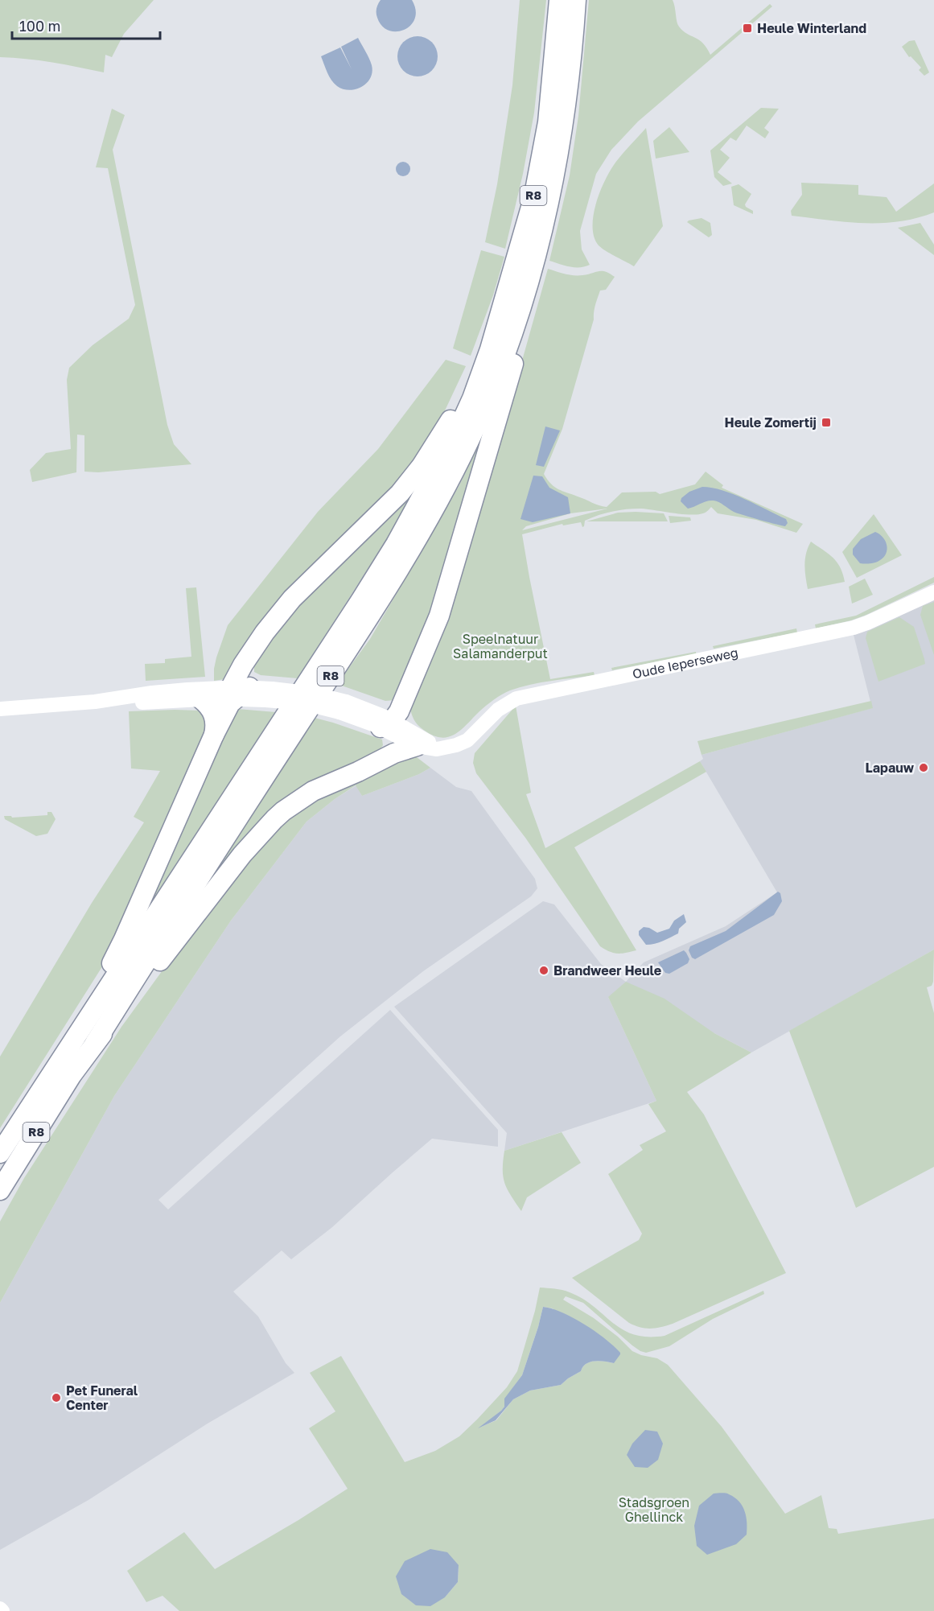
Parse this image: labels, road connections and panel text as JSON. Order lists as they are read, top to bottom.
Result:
{
  "streets": {
    "highway": ["R8"],
    "street": ["Oude Ieperseweg"]
  },
  "parks": ["Speelnatuur Salamanderput", "Stadsgroen Ghellinck"],
  "places": {
    "transit": ["Heule Winterland", "Heule Zomertij"],
    "other": ["Lapauw", "Brandweer Heule", "Pet Funeral Center"]
  },
  "scale_bar": "100 m"
}
